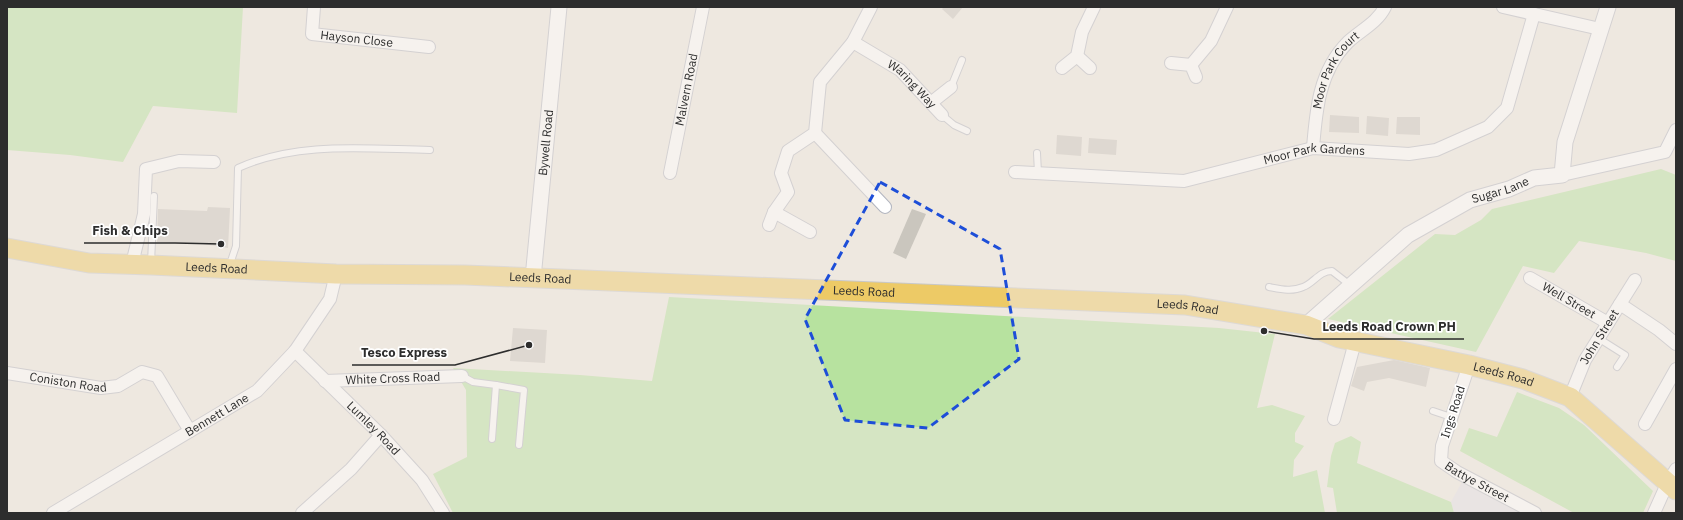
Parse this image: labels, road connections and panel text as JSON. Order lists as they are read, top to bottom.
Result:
{
  "streets": {
    "main road": ["Leeds Road"],
    "street": [
      "Hayson Close",
      "Moor Park Court",
      "Waring Way",
      "Malvern Road",
      "Bywell Road",
      "Moor Park Gardens",
      "Sugar Lane",
      "Well Street",
      "John Street",
      "White Cross Road",
      "Coniston Road",
      "Ings Road",
      "Bennett Lane",
      "Lumley Road",
      "Battye Street"
    ]
  },
  "crossings": [
    ["Moor Park Court", "Moor Park Gardens"],
    ["Bywell Road", "Leeds Road"],
    ["Sugar Lane", "Leeds Road"],
    ["Leeds Road", "John Street"],
    ["Leeds Road", "Ings Road"],
    ["Leeds Road", "Bennett Lane"],
    ["Well Street", "John Street"],
    ["White Cross Road", "Lumley Road"],
    ["Coniston Road", "Bennett Lane"],
    ["Ings Road", "Battye Street"],
    ["Bennett Lane", "Lumley Road"]
  ],
  "places": ["Fish & Chips", "Leeds Road Crown PH", "Tesco Express"]
}
